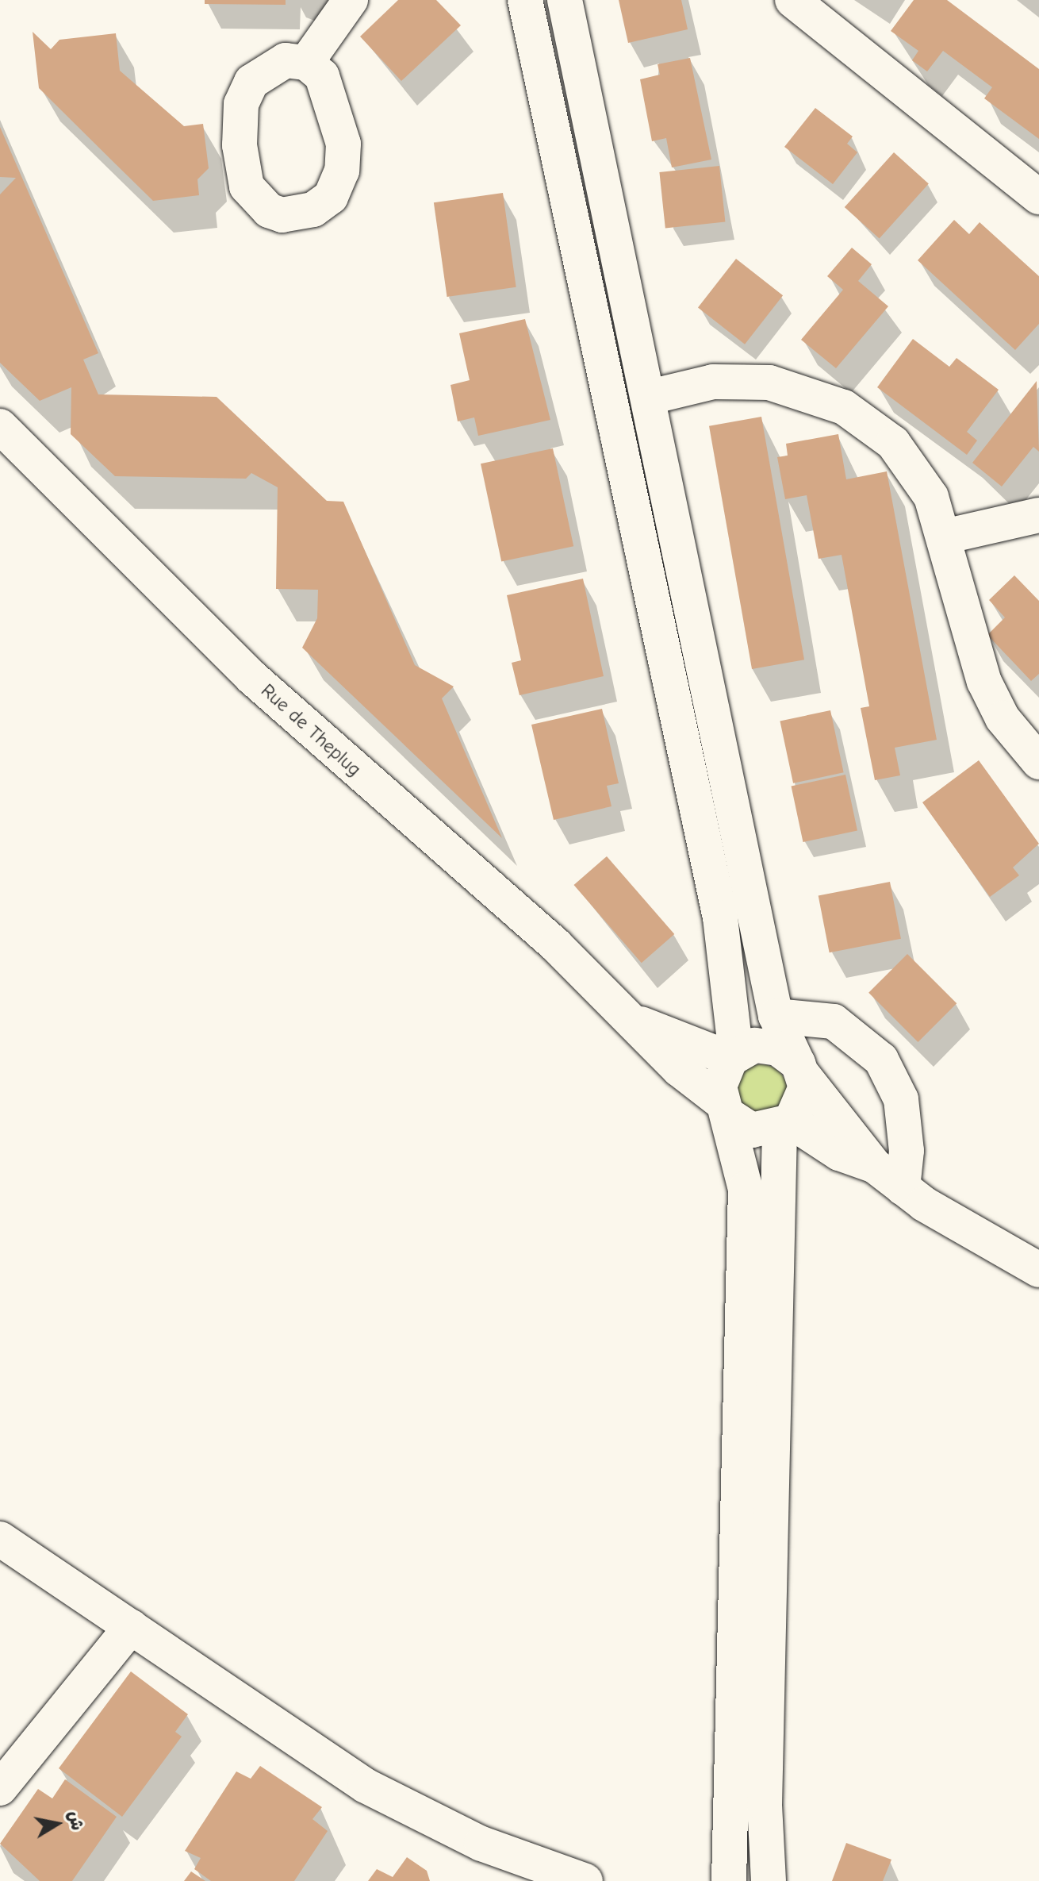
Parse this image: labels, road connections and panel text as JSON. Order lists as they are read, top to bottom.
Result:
{
  "streets": {
    "street": ["Rue de Theplug"]
  },
  "north": "right"
}
